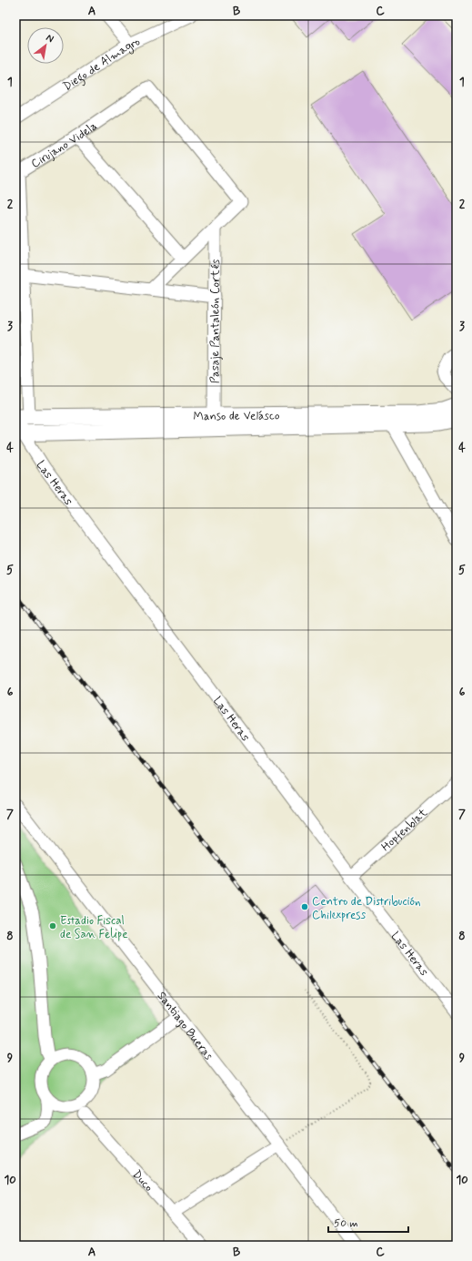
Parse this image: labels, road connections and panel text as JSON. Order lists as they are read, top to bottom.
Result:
{
  "streets": {
    "main road": ["Manso de Velásco"],
    "street": [
      "Diego de Almagro",
      "Cirujano Videla",
      "Pasaje Pantaleón Cortés",
      "Las Heras",
      "Hopfenblat",
      "Santiago Bueras",
      "Duco"
    ]
  },
  "crossings": [
    ["Cirujano Videla", "Pasaje Pantaleón Cortés"],
    ["Cirujano Videla", "Manso de Velásco"],
    ["Cirujano Videla", "Las Heras"],
    ["Pasaje Pantaleón Cortés", "Manso de Velásco"],
    ["Manso de Velásco", "Las Heras"],
    ["Las Heras", "Hopfenblat"]
  ],
  "places": ["Centro de Distribución Chilexpress", "Estadio Fiscal de San Felipe"],
  "scale_bar": "50 m",
  "north": "top right",
  "grid": {
    "columns": ["A", "B", "C"],
    "rows": [
      "1",
      "2",
      "3",
      "4",
      "5",
      "6",
      "7",
      "8",
      "9",
      "10"
    ]
  }
}
